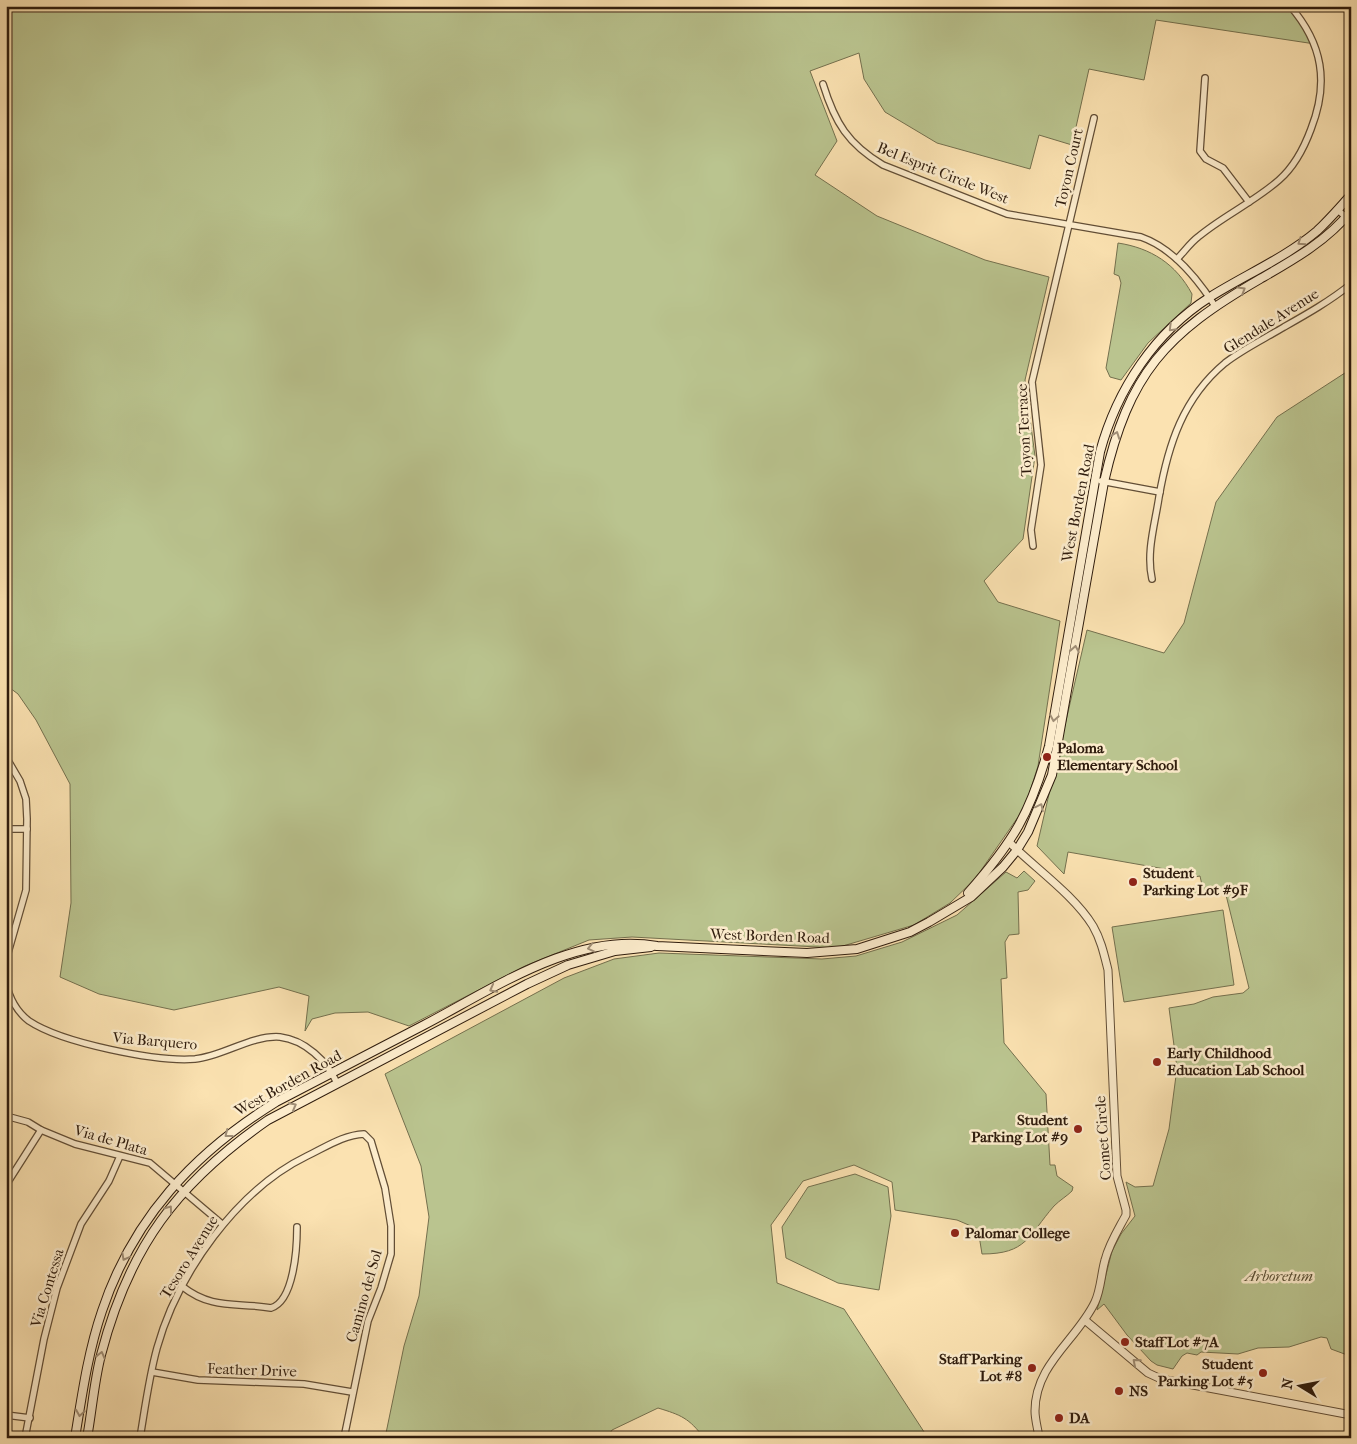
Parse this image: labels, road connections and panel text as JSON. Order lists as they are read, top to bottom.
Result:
{
  "streets": {
    "main road": ["West Borden Road"],
    "street": [
      "Toyon Court",
      "Bel Esprit Circle West",
      "Glendale Avenue",
      "Toyon Terrace",
      "Via Barquero",
      "Comet Circle",
      "Via de Plata",
      "Tesoro Avenue",
      "Via Contessa",
      "Camino del Sol",
      "Feather Drive"
    ]
  },
  "crossings": [
    ["Toyon Court", "Bel Esprit Circle West"],
    ["Toyon Court", "Toyon Terrace"],
    ["Bel Esprit Circle West", "Toyon Terrace"],
    ["Bel Esprit Circle West", "West Borden Road"],
    ["West Borden Road", "Via Barquero"],
    ["West Borden Road", "Comet Circle"],
    ["West Borden Road", "Via de Plata"],
    ["Via de Plata", "Tesoro Avenue"],
    ["Via de Plata", "Via Contessa"],
    ["Tesoro Avenue", "Camino del Sol"],
    ["Tesoro Avenue", "Feather Drive"],
    ["Camino del Sol", "Feather Drive"]
  ],
  "parks": ["Arboretum"],
  "places": [
    "Paloma Elementary School",
    "Student Parking Lot #9F",
    "Early Childhood Education Lab School",
    "Student Parking Lot #9",
    "Palomar College",
    "Staff Lot #7A",
    "Staff Parking Lot #8",
    "Student Parking Lot #5",
    "NS",
    "DA"
  ],
  "north": "left"
}
